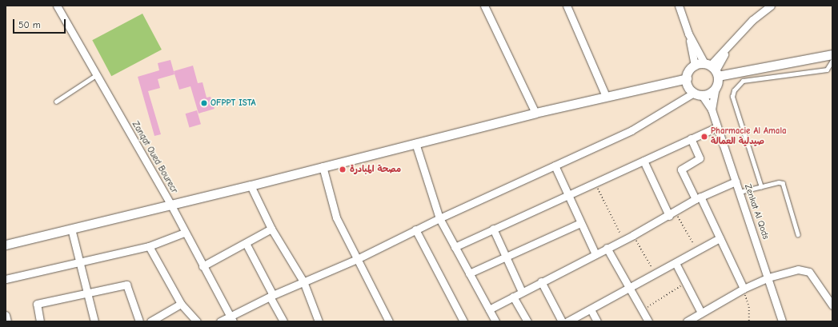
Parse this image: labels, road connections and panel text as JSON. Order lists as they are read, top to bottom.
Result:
{
  "streets": {
    "street": ["Zanqat Oued Bourecr", "Zenkat Al Qods"]
  },
  "places": ["OFPPT ISTA", "Pharmacie Al Amala صيدلية العمالة", "مصحة المبادرة"],
  "scale_bar": "50 m"
}
